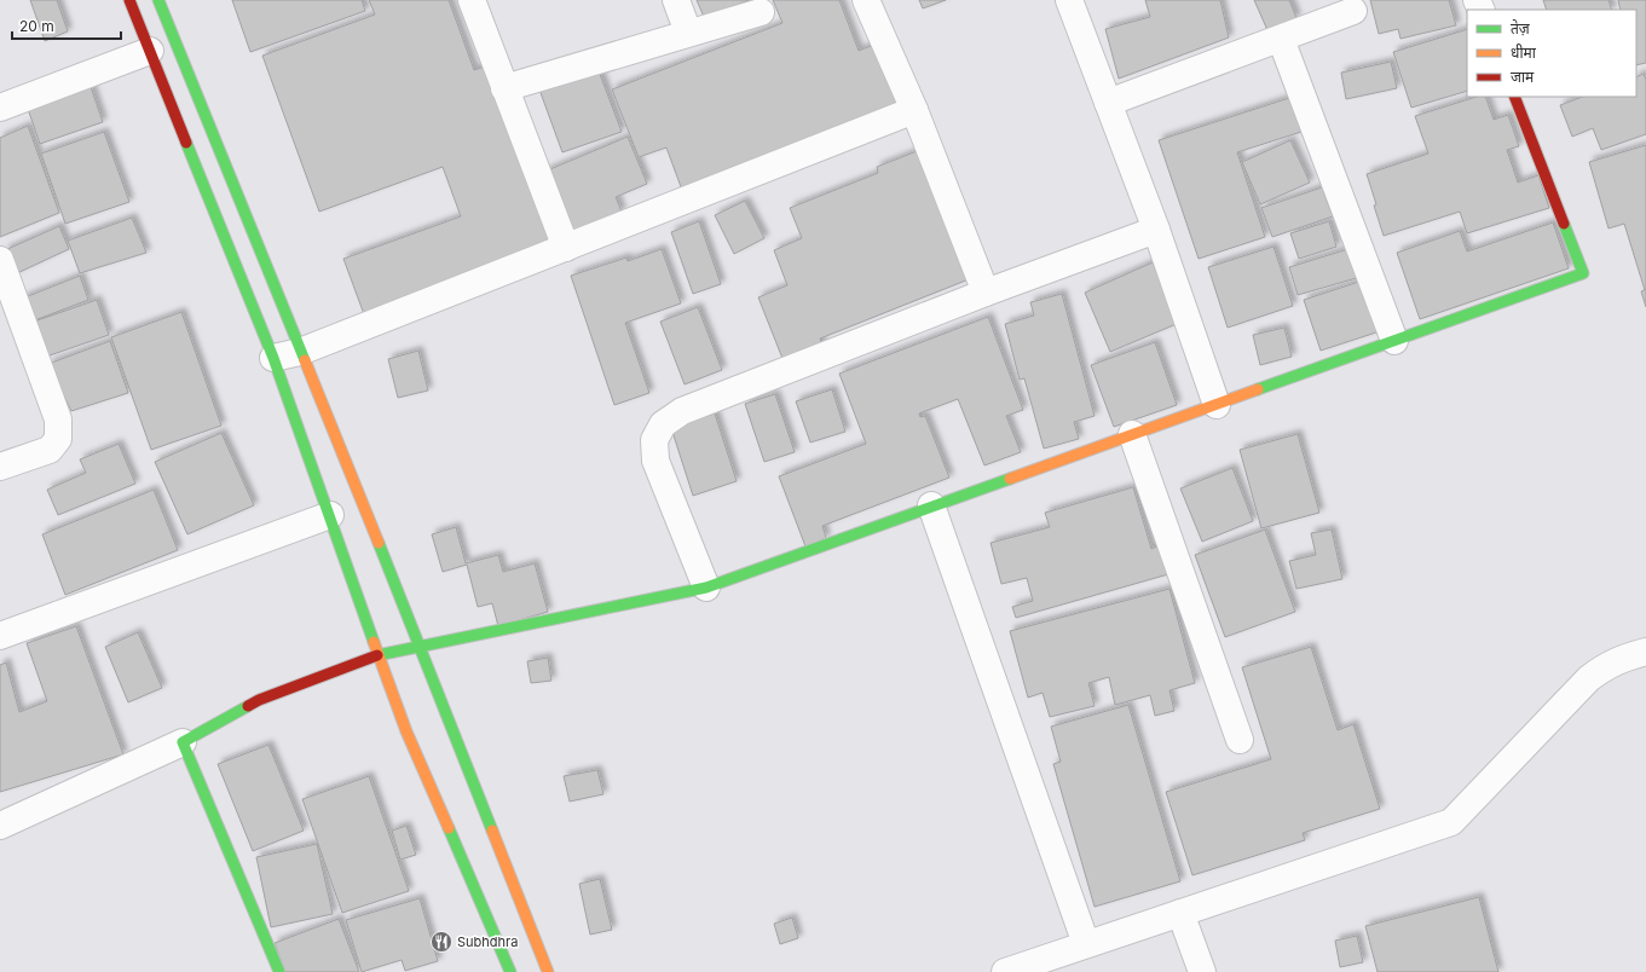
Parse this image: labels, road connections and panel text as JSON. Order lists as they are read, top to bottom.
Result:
{
  "places": {
    "restaurant": ["Subhdhra"]
  },
  "legend": ["तेज़", "धीमा", "जाम"],
  "scale_bar": "20 m"
}
